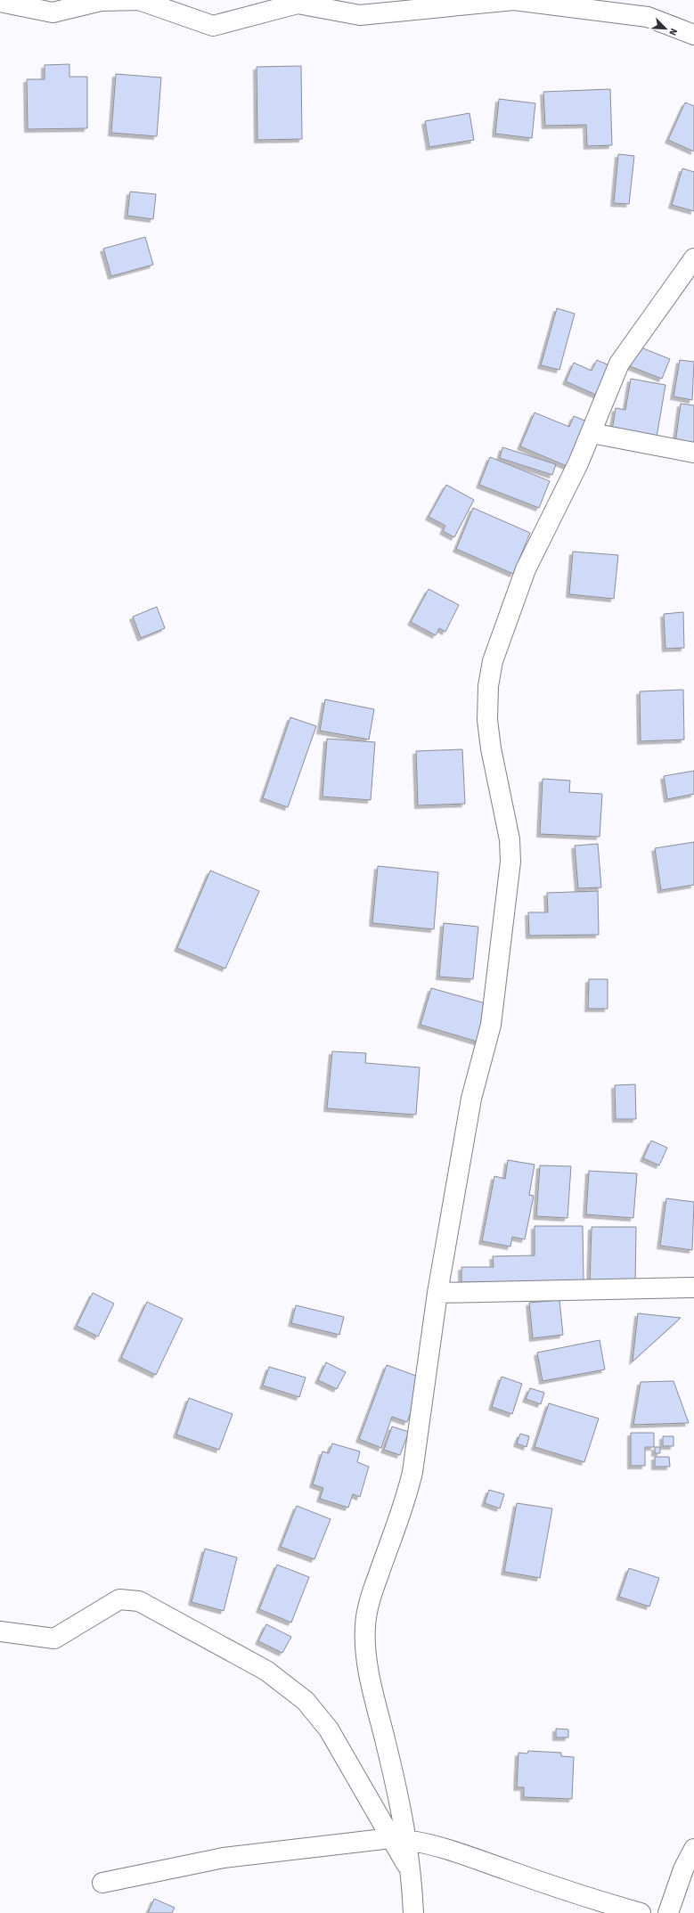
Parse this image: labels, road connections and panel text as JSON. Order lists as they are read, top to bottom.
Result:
{
  "north": "bottom right"
}
